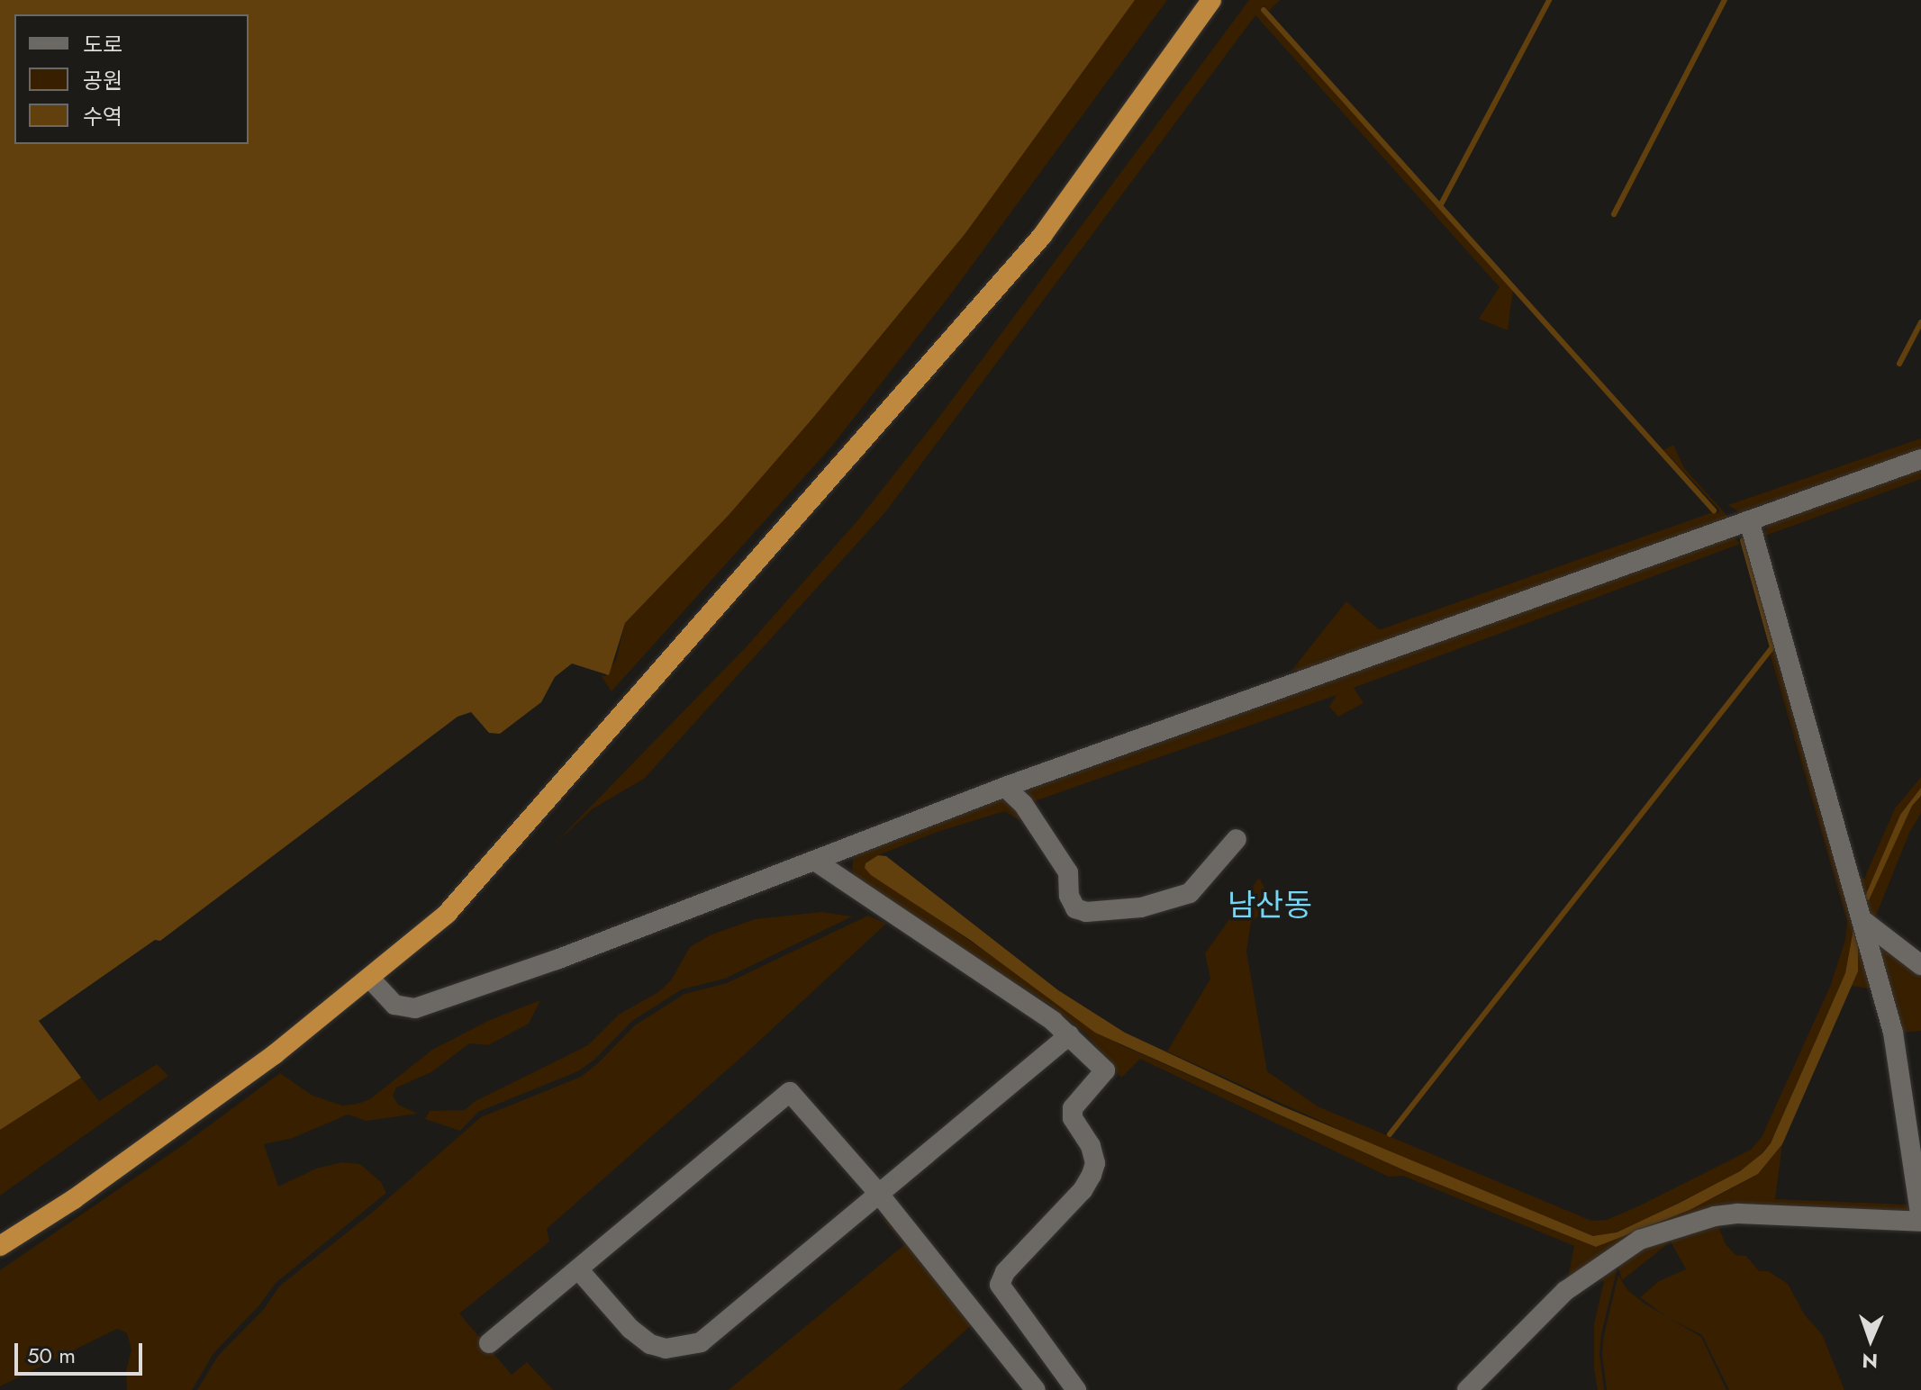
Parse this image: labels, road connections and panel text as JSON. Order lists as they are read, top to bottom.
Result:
{
  "districts": ["남산동"],
  "legend": ["도로", "공원", "수역"],
  "scale_bar": "50 m",
  "north": "bottom"
}
